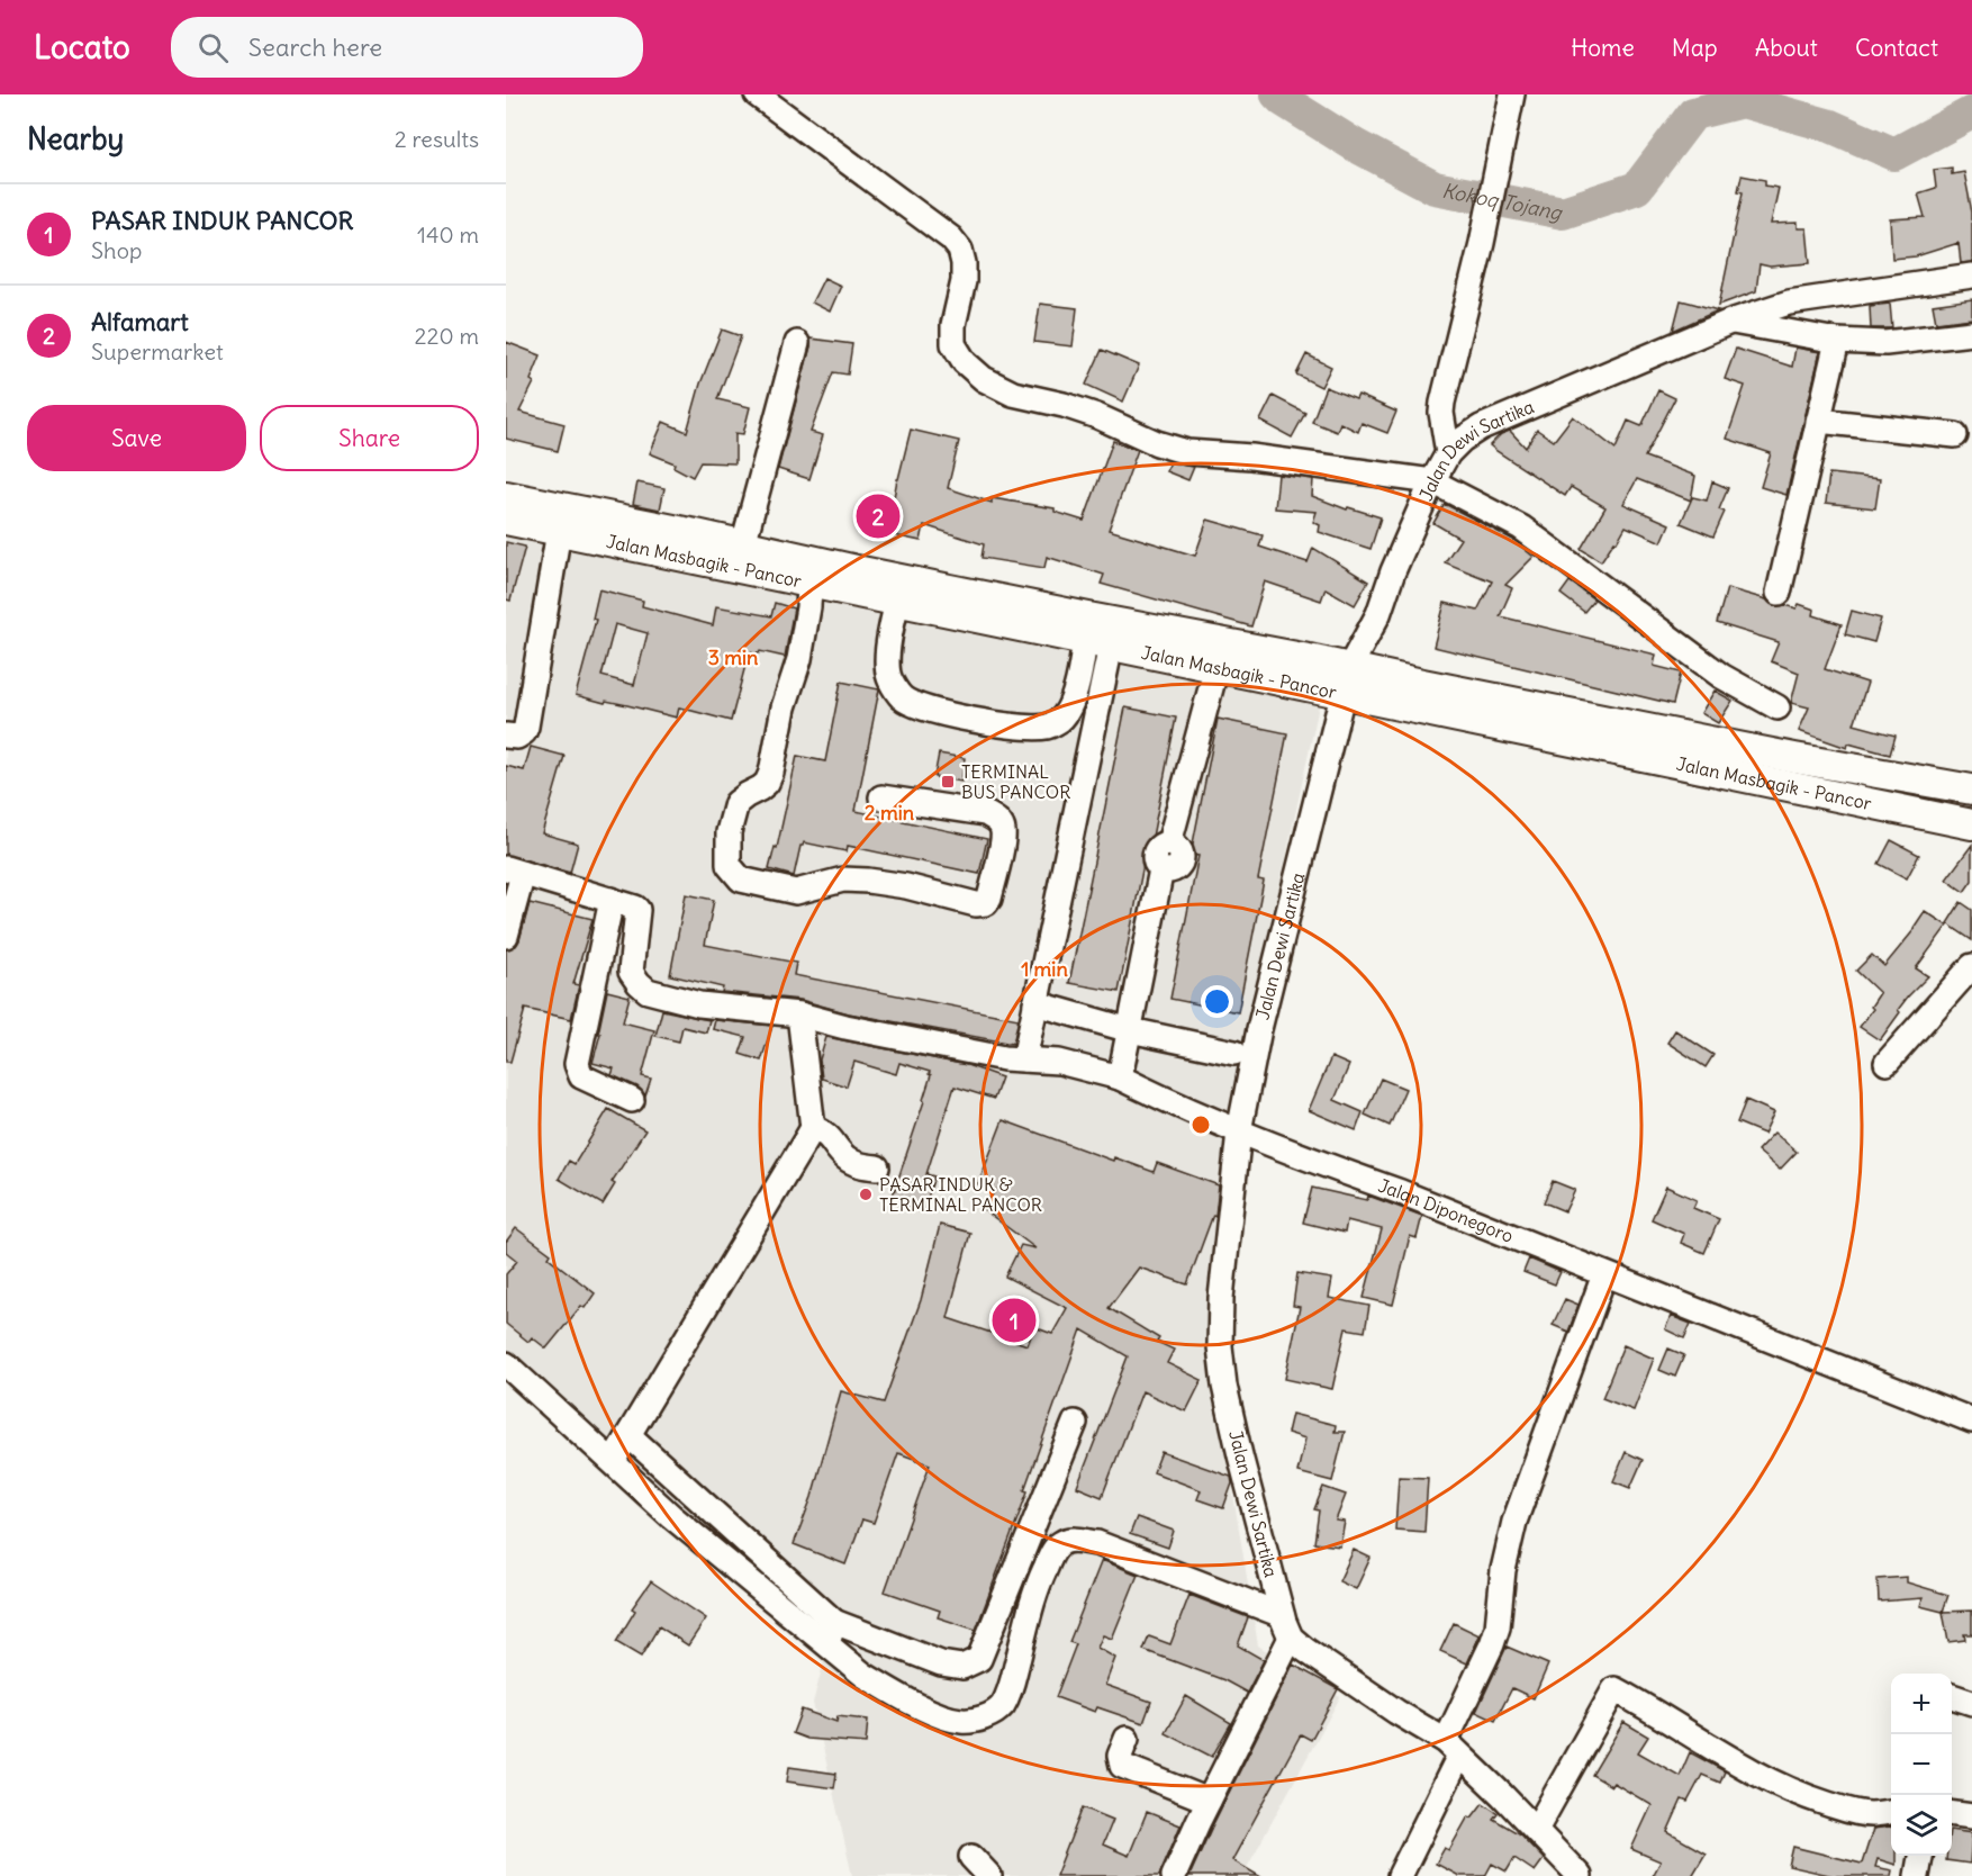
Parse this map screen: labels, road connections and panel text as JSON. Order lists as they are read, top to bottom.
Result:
{
  "streets": {
    "main road": ["Jalan Masbagik - Pancor"],
    "street": ["Jalan Dewi Sartika", "Jalan Diponegoro"]
  },
  "crossings": [
    ["Jalan Dewi Sartika", "Jalan Masbagik - Pancor"],
    ["Jalan Dewi Sartika", "Jalan Diponegoro"]
  ],
  "water": ["Kokoq Tojang"],
  "places": {
    "transit": ["TERMINAL BUS PANCOR"],
    "other": ["PASAR INDUK & TERMINAL PANCOR"]
  },
  "page": {
    "header": "Locato",
    "search": "Search here",
    "nav": [
      "Home",
      "Map",
      "About",
      "Contact"
    ],
    "heading": ["Nearby", "2 results"],
    "list": [
      {
        "mark": "1",
        "name": "PASAR INDUK PANCOR",
        "note": "Shop",
        "value": "140 m"
      },
      {
        "mark": "2",
        "name": "Alfamart",
        "note": "Supermarket",
        "value": "220 m"
      }
    ],
    "buttons": ["Save", "Share"],
    "pins": ["2", "1"],
    "map_buttons": ["+", "−"]
  },
  "rings": ["3 min", "2 min", "1 min"]
}
